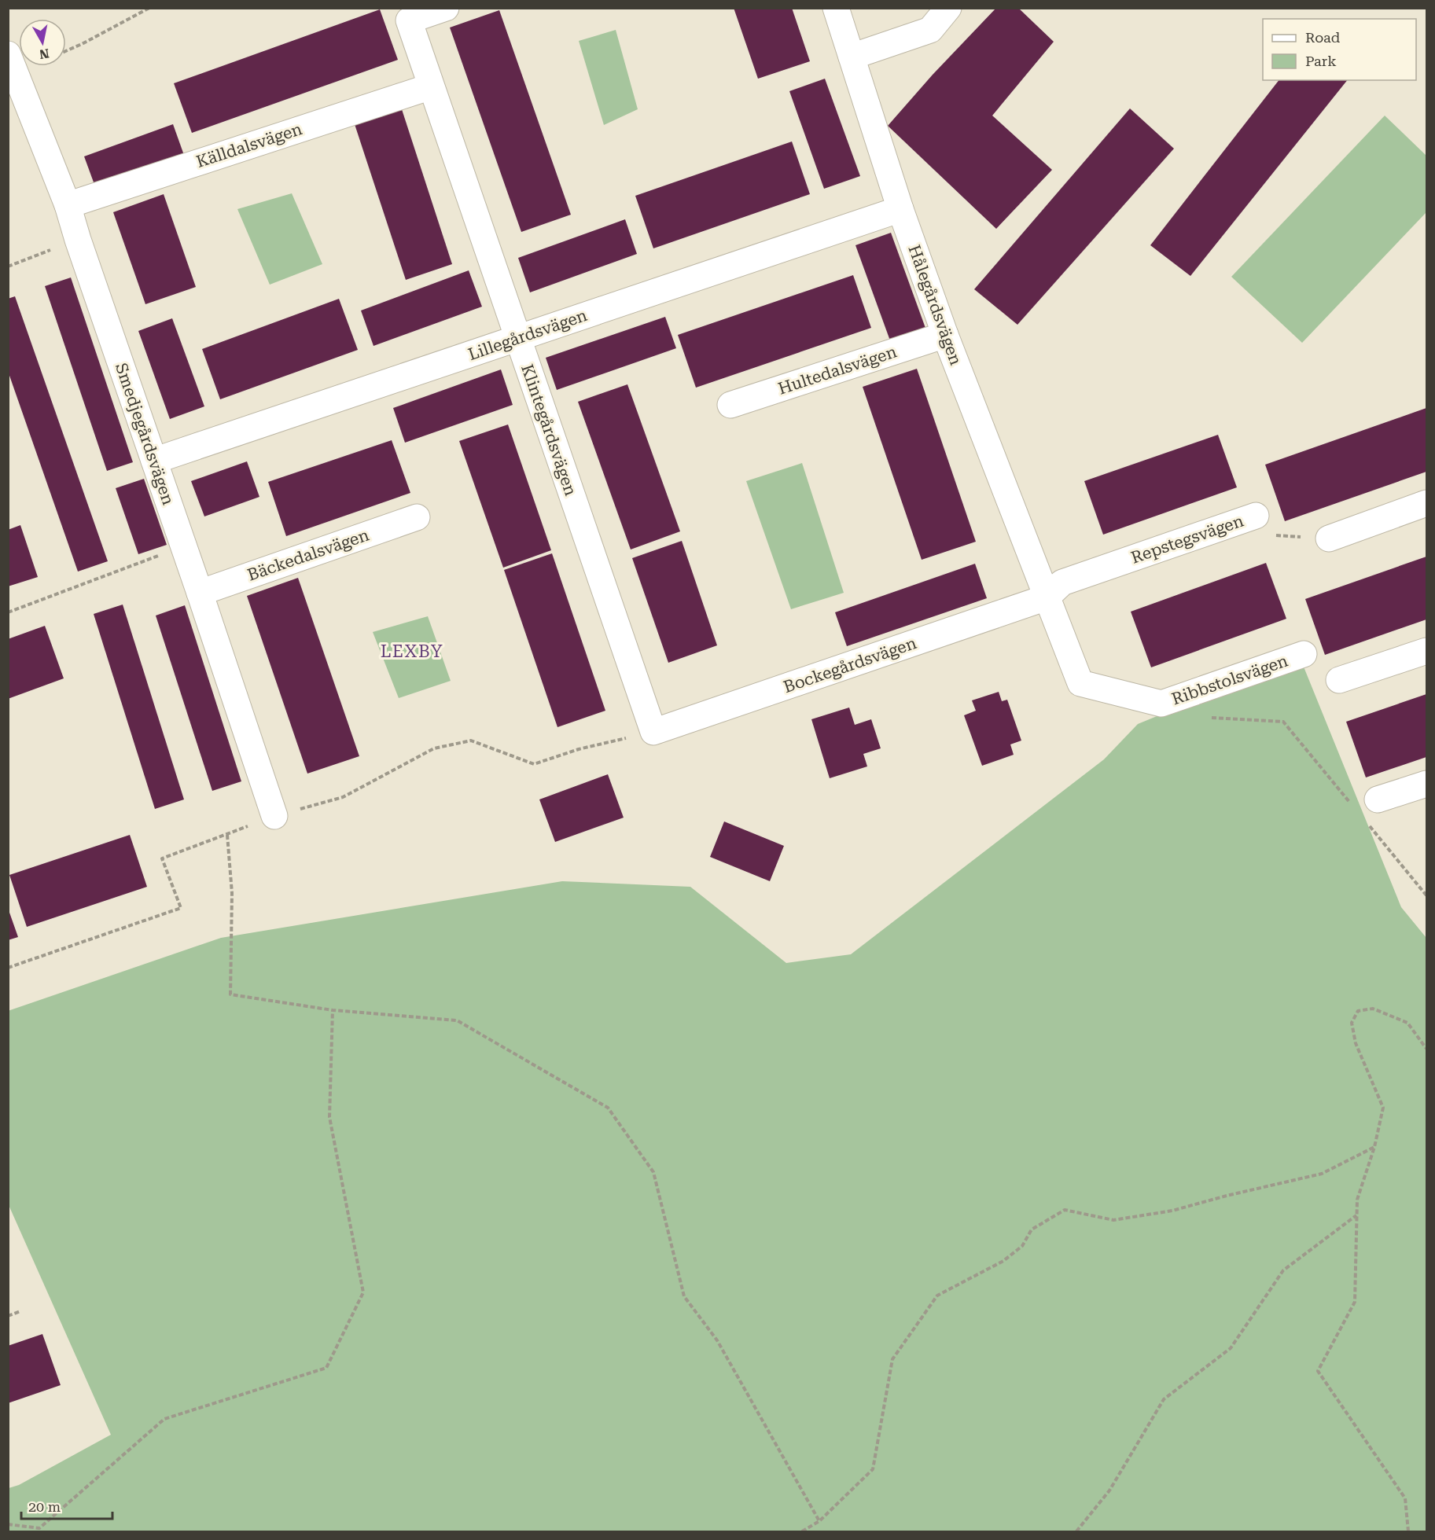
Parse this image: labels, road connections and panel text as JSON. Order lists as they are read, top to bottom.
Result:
{
  "streets": {
    "street": [
      "Källdalsvägen",
      "Hålegårdsvägen",
      "Lillegårdsvägen",
      "Hultedalsvägen",
      "Klintegårdsvägen",
      "Smedjegårdsvägen",
      "Repstegsvägen",
      "Bäckedalsvägen",
      "Bockegårdsvägen",
      "Ribbstolsvägen"
    ]
  },
  "crossings": [
    ["Källdalsvägen", "Klintegårdsvägen"],
    ["Källdalsvägen", "Smedjegårdsvägen"],
    ["Hålegårdsvägen", "Lillegårdsvägen"],
    ["Hålegårdsvägen", "Hultedalsvägen"],
    ["Hålegårdsvägen", "Repstegsvägen"],
    ["Hålegårdsvägen", "Bockegårdsvägen"],
    ["Hålegårdsvägen", "Ribbstolsvägen"],
    ["Lillegårdsvägen", "Klintegårdsvägen"],
    ["Lillegårdsvägen", "Smedjegårdsvägen"],
    ["Klintegårdsvägen", "Bockegårdsvägen"],
    ["Smedjegårdsvägen", "Bäckedalsvägen"],
    ["Repstegsvägen", "Bockegårdsvägen"],
    ["Repstegsvägen", "Ribbstolsvägen"],
    ["Bockegårdsvägen", "Ribbstolsvägen"]
  ],
  "districts": ["LEXBY"],
  "legend": ["Road", "Park"],
  "scale_bar": "20 m",
  "north": "bottom"
}
